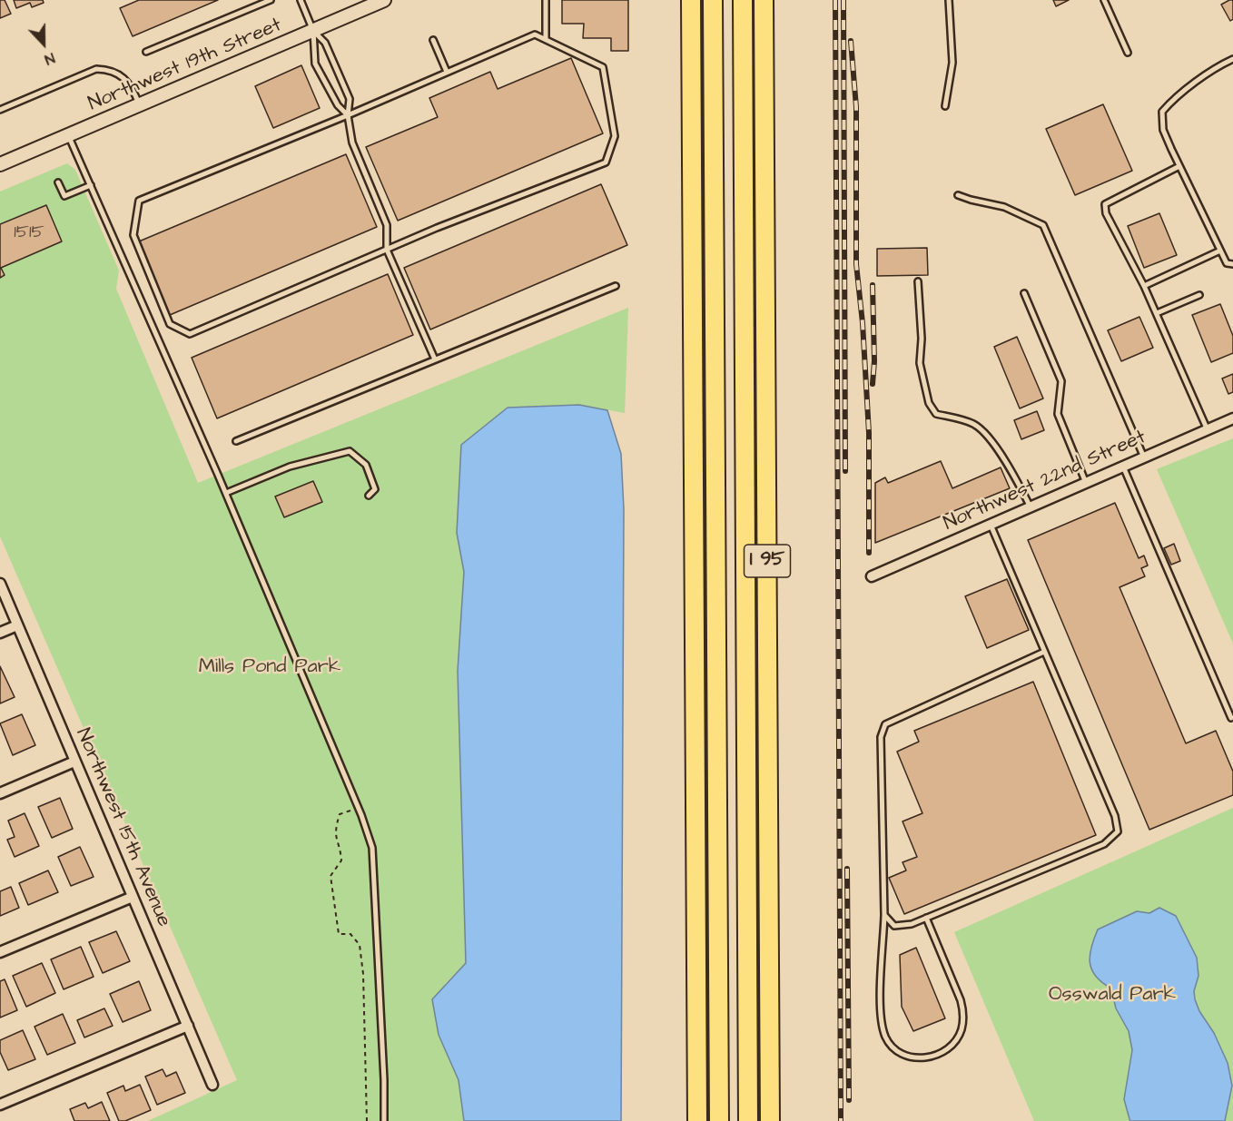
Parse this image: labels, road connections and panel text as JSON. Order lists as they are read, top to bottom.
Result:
{
  "streets": {
    "highway": ["I 95"],
    "street": ["Northwest 19th Street", "Northwest 22nd Street", "Northwest 15th Avenue"]
  },
  "parks": ["Mills Pond Park", "Osswald Park"],
  "house_numbers": ["1515"],
  "north": "bottom"
}
